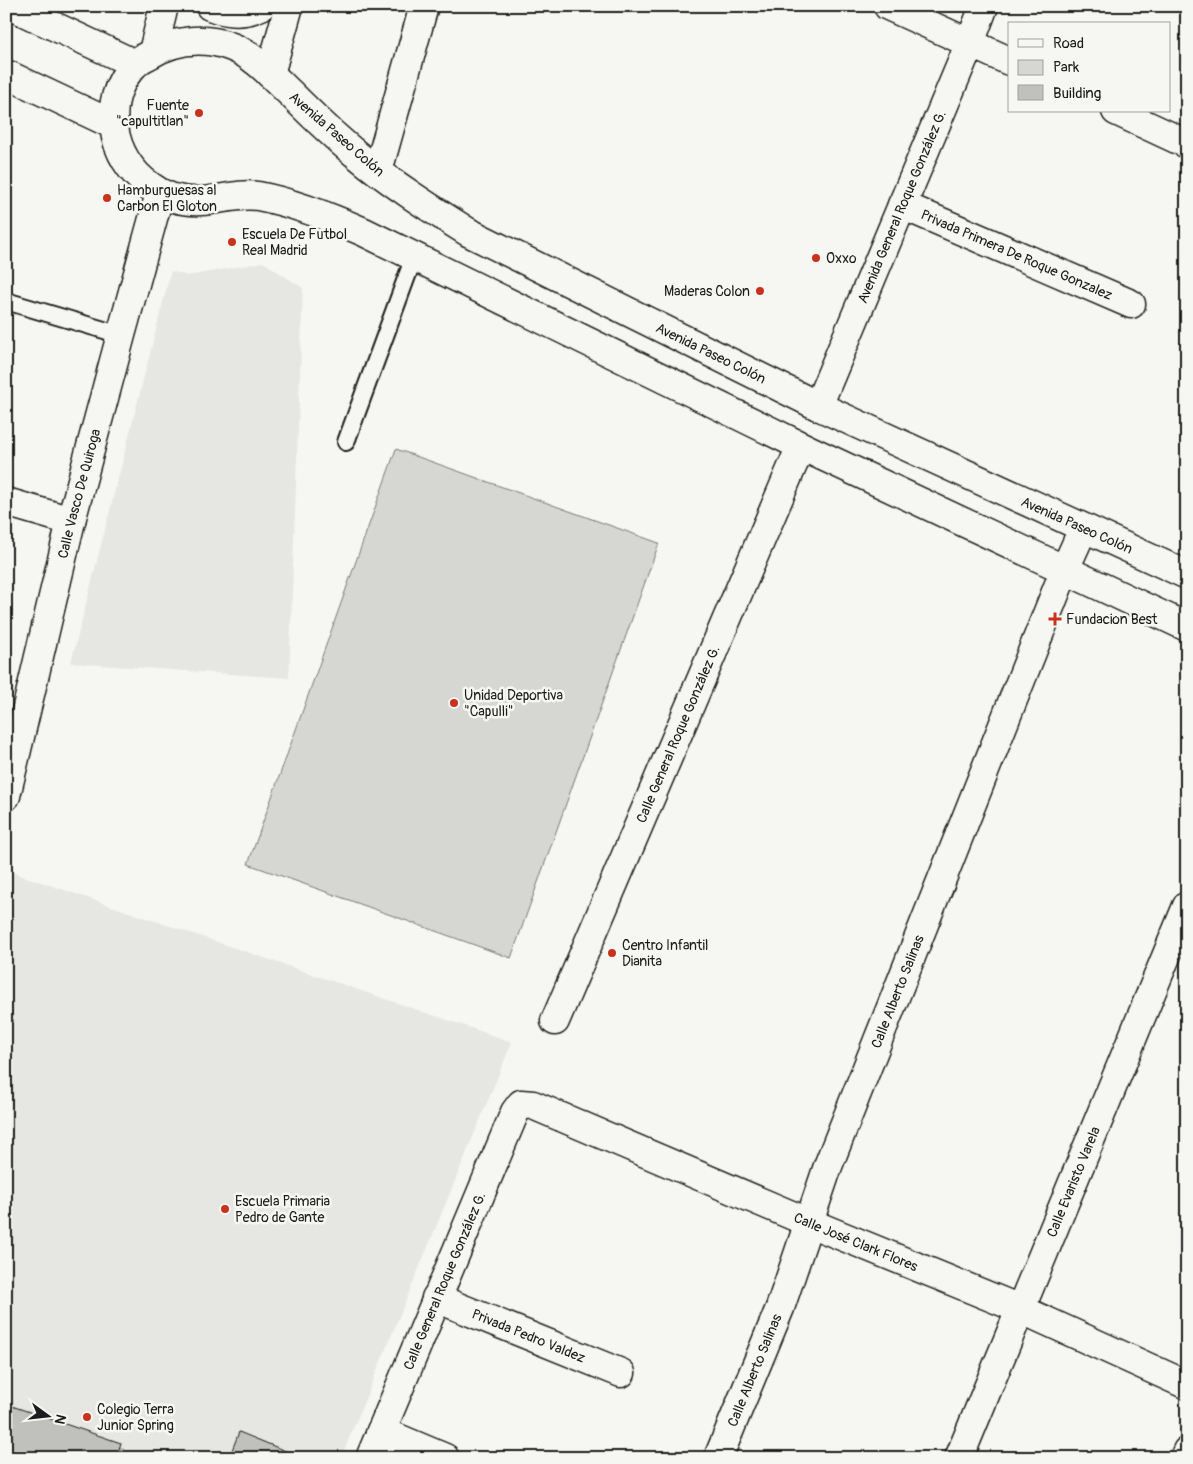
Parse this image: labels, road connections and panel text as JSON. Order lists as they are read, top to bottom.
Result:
{
  "streets": {
    "street": [
      "Avenida Paseo Colón",
      "Avenida General Roque González G.",
      "Privada Primera De Roque Gonzalez",
      "Calle Vasco De Quiroga",
      "Calle General Roque González G.",
      "Calle Alberto Salinas",
      "Calle Evaristo Varela",
      "Calle José Clark Flores",
      "Privada Pedro Valdez"
    ]
  },
  "crossings": [
    ["Avenida Paseo Colón", "Avenida General Roque González G."],
    ["Avenida Paseo Colón", "Calle Alberto Salinas"],
    ["Avenida General Roque González G.", "Privada Primera De Roque Gonzalez"],
    ["Calle General Roque González G.", "Calle José Clark Flores"],
    ["Calle General Roque González G.", "Privada Pedro Valdez"],
    ["Calle Alberto Salinas", "Calle José Clark Flores"],
    ["Calle Evaristo Varela", "Calle José Clark Flores"]
  ],
  "places": {
    "other": [
      "Fuente \"capultitlan\"",
      "Hamburguesas al Carbon El Gloton",
      "Escuela De Futbol Real Madrid",
      "Oxxo",
      "Maderas Colon",
      "Unidad Deportiva \"Capulli\"",
      "Centro Infantil Dianita",
      "Escuela Primaria Pedro de Gante",
      "Colegio Terra Junior Spring"
    ],
    "health": ["Fundacion Best"]
  },
  "legend": ["Road", "Park", "Building"],
  "north": "right"
}
